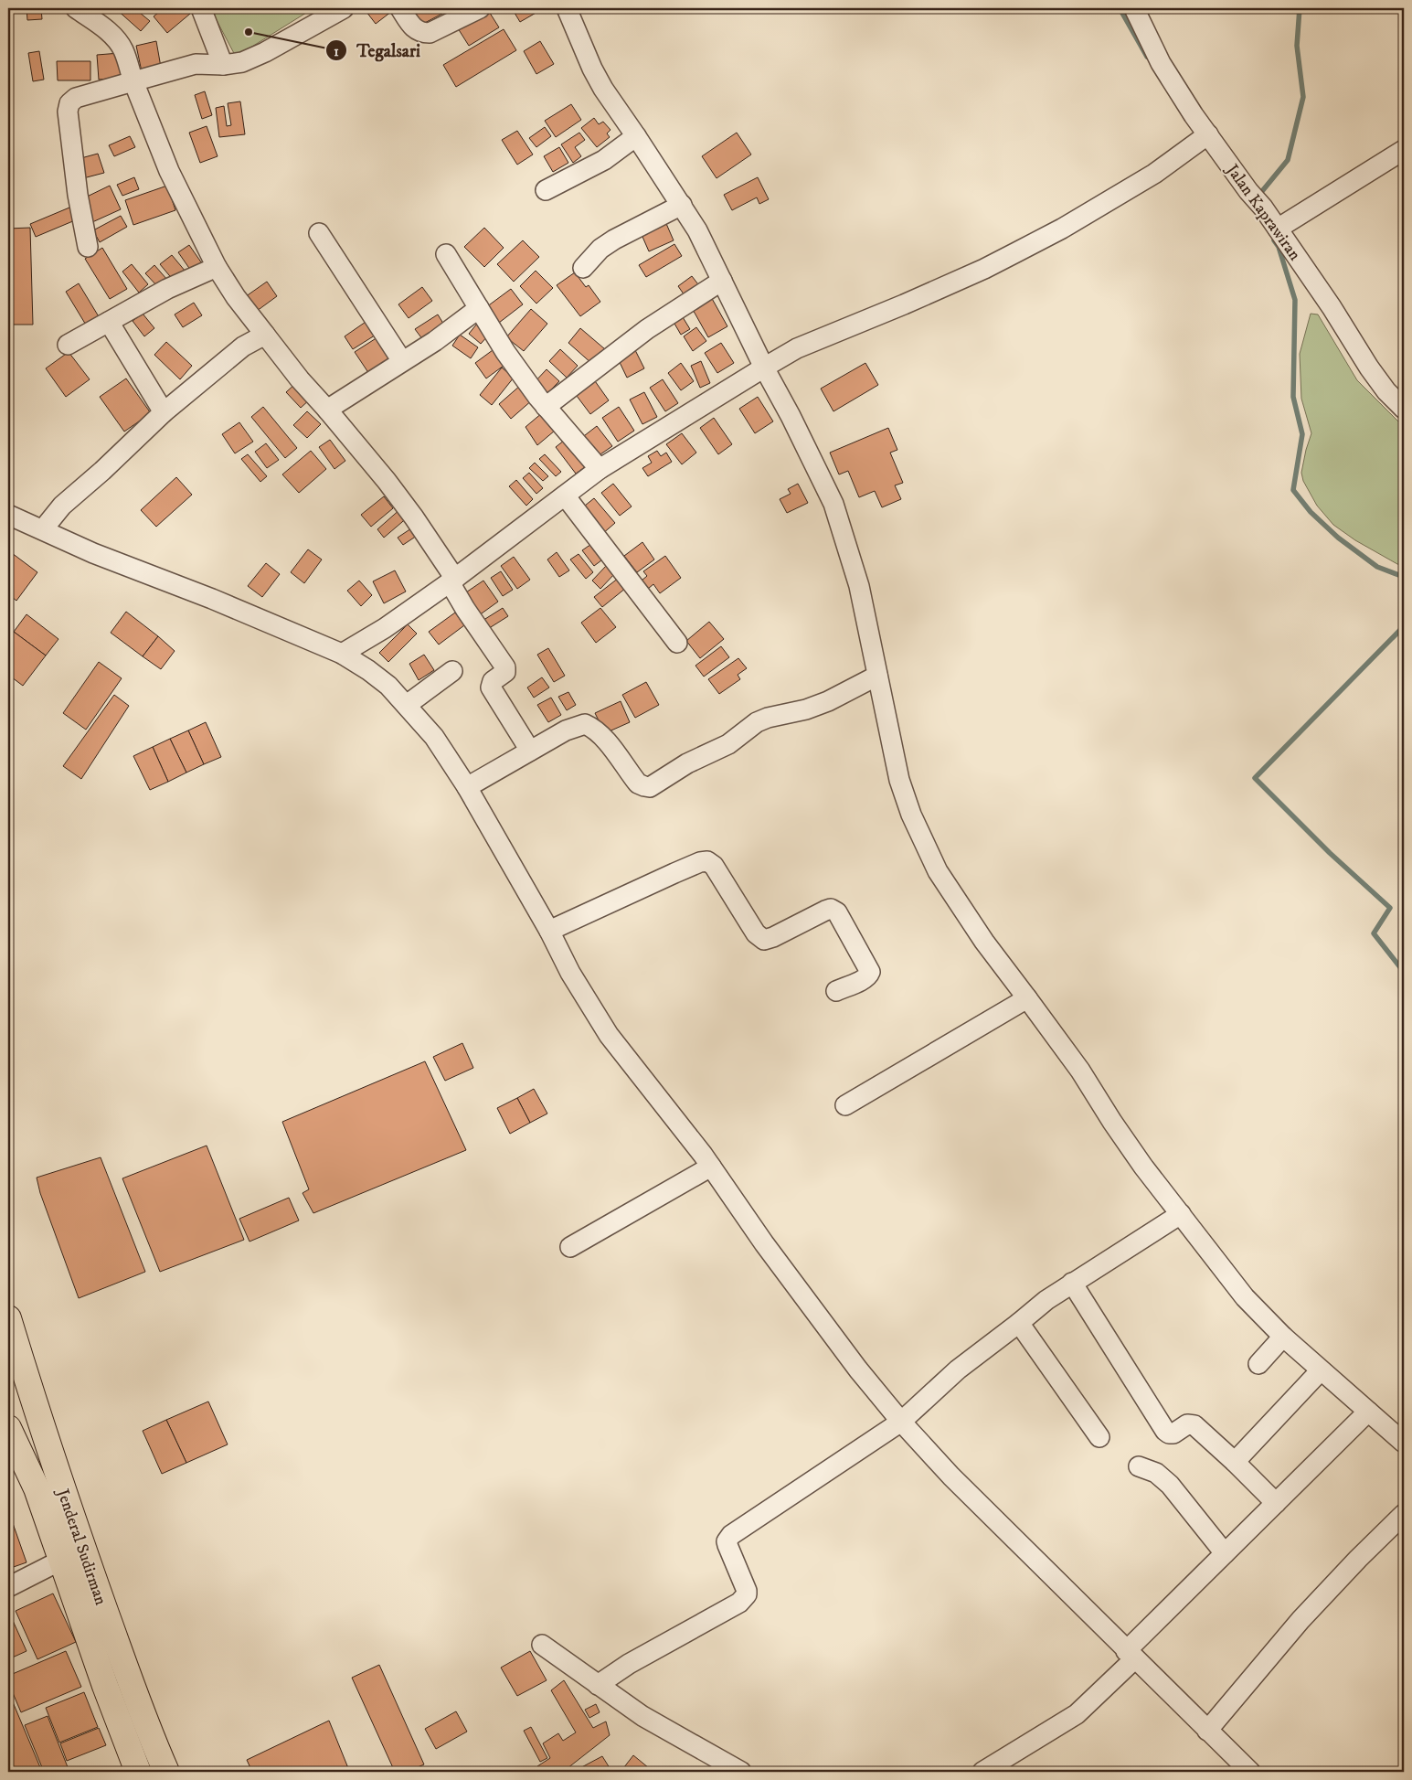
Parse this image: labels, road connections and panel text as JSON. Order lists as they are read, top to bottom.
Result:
{
  "streets": {
    "highway": ["Jenderal Sudirman"],
    "street": ["Jalan Kaprawiran"]
  },
  "places": ["Tegalsari"]
}
